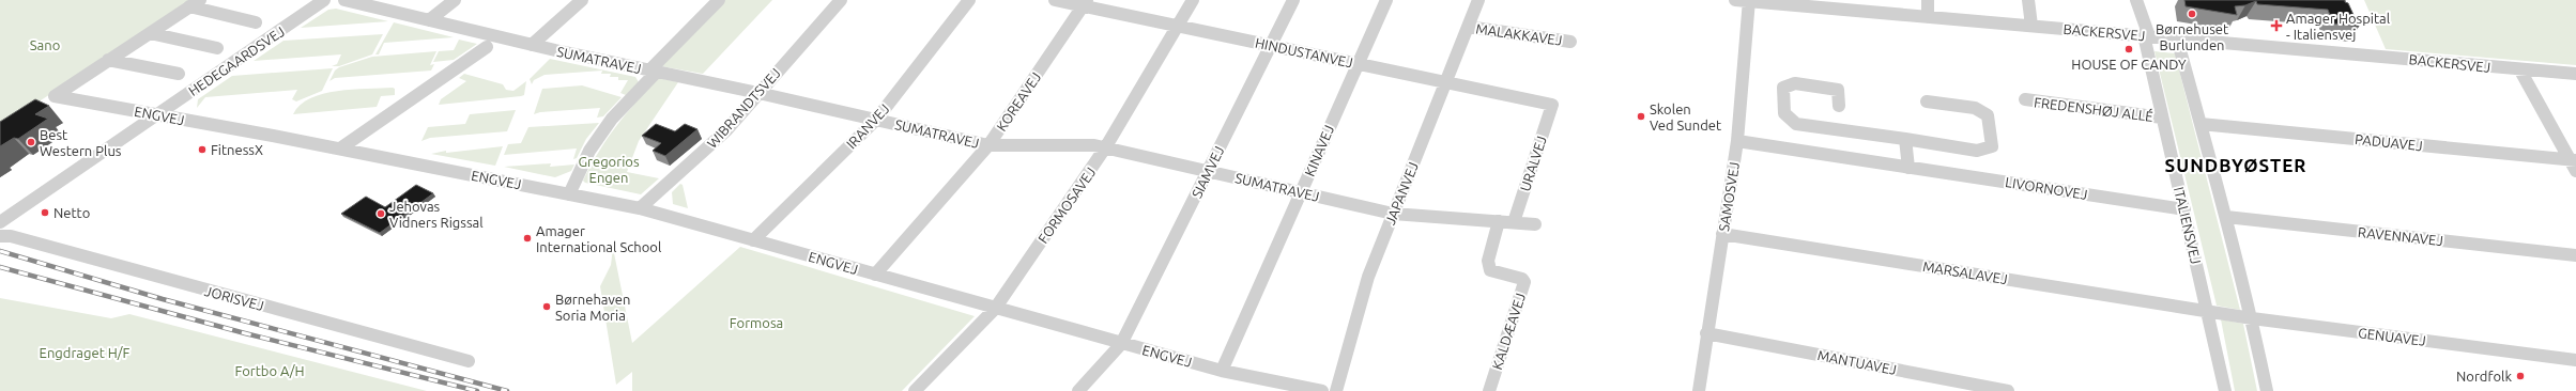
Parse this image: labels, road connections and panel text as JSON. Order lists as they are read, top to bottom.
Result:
{
  "streets": {
    "street": [
      "BACKERSVEJ",
      "MALAKKAVEJ",
      "HINDUSTANVEJ",
      "SUMATRAVEJ",
      "HEDEGAARDSVEJ",
      "KOREAVEJ",
      "WIBRANDTSVEJ",
      "FREDENSHØJ ALLÉ",
      "ENGVEJ",
      "IRANVEJ",
      "PADUAVEJ",
      "KINAVEJ",
      "URALVEJ",
      "SIAMVEJ",
      "LIVORNOVEJ",
      "JAPANVEJ",
      "SAMOSVEJ",
      "FORMOSAVEJ",
      "ITALIENSVEJ",
      "RAVENNAVEJ",
      "MARSALAVEJ",
      "JORISVEJ",
      "KALDÆAVEJ",
      "GENUAVEJ",
      "MANTUAVEJ"
    ]
  },
  "crossings": [
    ["BACKERSVEJ", "SAMOSVEJ"],
    ["BACKERSVEJ", "ITALIENSVEJ"],
    ["MALAKKAVEJ", "JAPANVEJ"],
    ["HINDUSTANVEJ", "KOREAVEJ"],
    ["HINDUSTANVEJ", "KINAVEJ"],
    ["HINDUSTANVEJ", "URALVEJ"],
    ["HINDUSTANVEJ", "SIAMVEJ"],
    ["HINDUSTANVEJ", "JAPANVEJ"],
    ["HINDUSTANVEJ", "FORMOSAVEJ"],
    ["SUMATRAVEJ", "KOREAVEJ"],
    ["SUMATRAVEJ", "WIBRANDTSVEJ"],
    ["SUMATRAVEJ", "IRANVEJ"],
    ["SUMATRAVEJ", "KINAVEJ"],
    ["SUMATRAVEJ", "URALVEJ"],
    ["SUMATRAVEJ", "SIAMVEJ"],
    ["SUMATRAVEJ", "JAPANVEJ"],
    ["SUMATRAVEJ", "FORMOSAVEJ"],
    ["SUMATRAVEJ", "KALDÆAVEJ"],
    ["HEDEGAARDSVEJ", "ENGVEJ"],
    ["KOREAVEJ", "ENGVEJ"],
    ["WIBRANDTSVEJ", "ENGVEJ"],
    ["FREDENSHØJ ALLÉ", "ITALIENSVEJ"],
    ["ENGVEJ", "IRANVEJ"],
    ["ENGVEJ", "KINAVEJ"],
    ["ENGVEJ", "SIAMVEJ"],
    ["ENGVEJ", "FORMOSAVEJ"],
    ["LIVORNOVEJ", "SAMOSVEJ"],
    ["LIVORNOVEJ", "ITALIENSVEJ"],
    ["SAMOSVEJ", "MARSALAVEJ"],
    ["SAMOSVEJ", "MANTUAVEJ"],
    ["ITALIENSVEJ", "MARSALAVEJ"],
    ["ITALIENSVEJ", "GENUAVEJ"],
    ["MARSALAVEJ", "GENUAVEJ"]
  ],
  "districts": ["SUNDBYØSTER"],
  "parks": [
    "Sano",
    "Gregorios Engen",
    "Formosa",
    "Engdraget H/F",
    "Fortbo A/H"
  ],
  "places": {
    "other": [
      "Børnehuset Burlunden",
      "HOUSE OF CANDY",
      "Skolen Ved Sundet",
      "Best Western Plus",
      "FitnessX",
      "Netto",
      "Jehovas Vidners Rigssal",
      "Amager International School",
      "Børnehaven Soria Moria",
      "Nordfolk"
    ],
    "health": ["Amager Hospital - Italiensvej"]
  }
}
